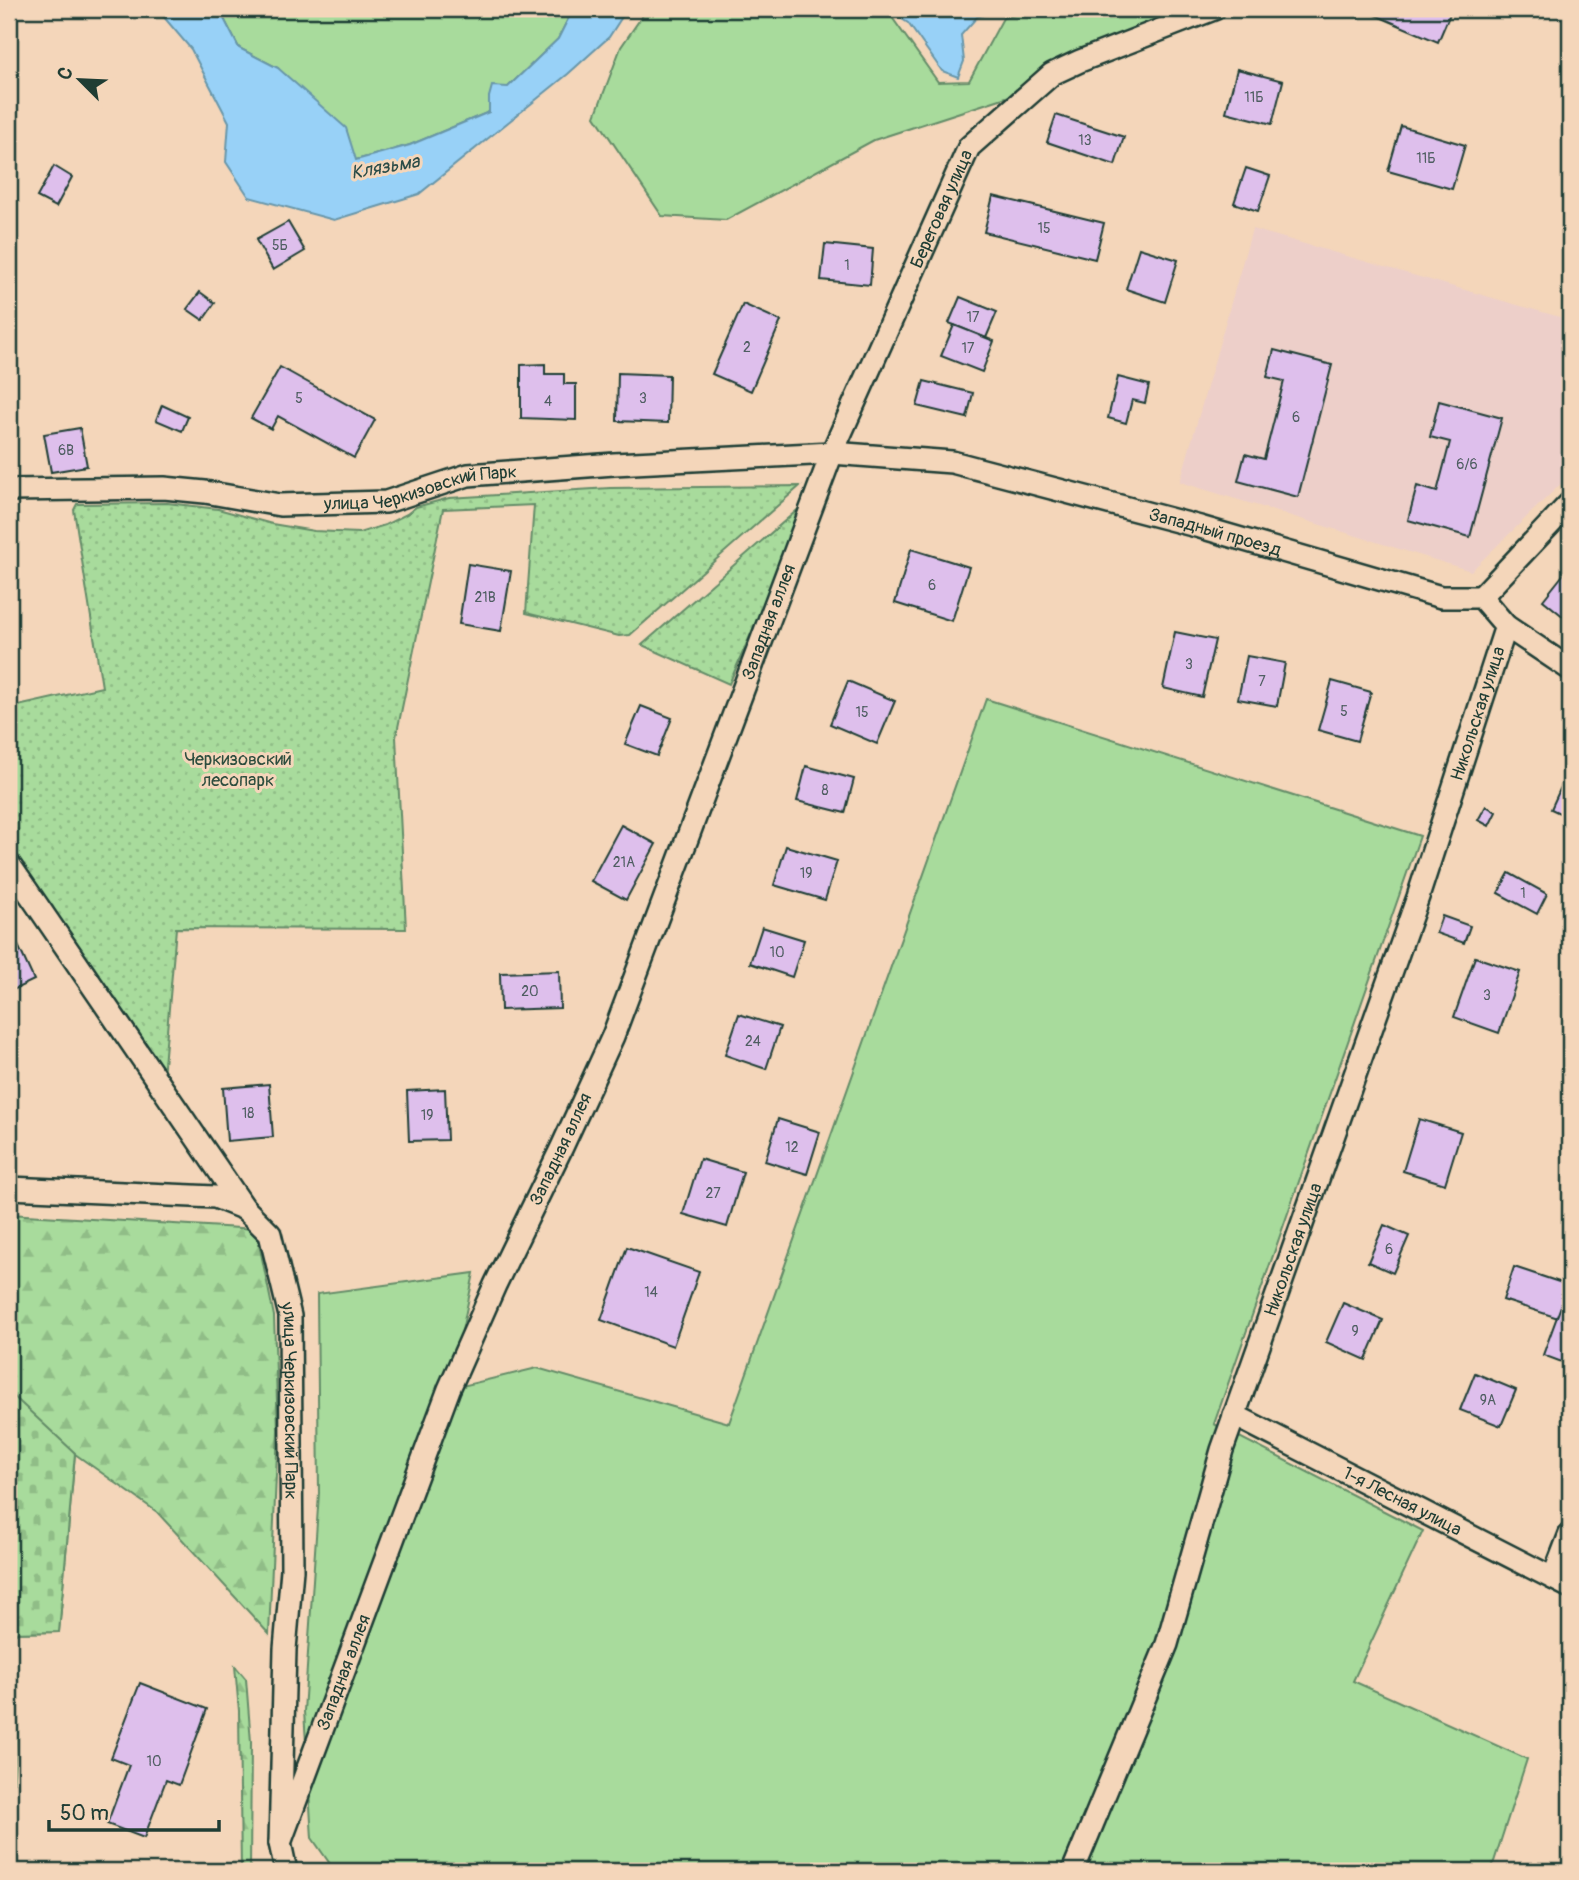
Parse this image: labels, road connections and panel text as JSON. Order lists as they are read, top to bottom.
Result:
{
  "streets": {
    "street": [
      "Береговая улица",
      "улица Черкизовский Парк",
      "Западный проезд",
      "Западная аллея",
      "Никольская улица",
      "1-я Лесная улица"
    ]
  },
  "crossings": [
    ["Береговая улица", "улица Черкизовский Парк"],
    ["Береговая улица", "Западный проезд"],
    ["Береговая улица", "Западная аллея"],
    ["улица Черкизовский Парк", "Западный проезд"],
    ["улица Черкизовский Парк", "Западная аллея"],
    ["Западный проезд", "Западная аллея"],
    ["Никольская улица", "1-я Лесная улица"]
  ],
  "water": ["Клязьма"],
  "parks": ["Черкизовский лесопарк"],
  "house_numbers": [
    "11Б",
    "13",
    "11Б",
    "15",
    "5Б",
    "1",
    "17",
    "2",
    "17",
    "5",
    "3",
    "4",
    "6",
    "6В",
    "6/6",
    "6",
    "21В",
    "3",
    "7",
    "5",
    "15",
    "8",
    "21А",
    "19",
    "1",
    "10",
    "20",
    "3",
    "24",
    "18",
    "19",
    "12",
    "27",
    "6",
    "14",
    "9",
    "9А",
    "10"
  ],
  "scale_bar": "50 m",
  "north": "top left"
}
